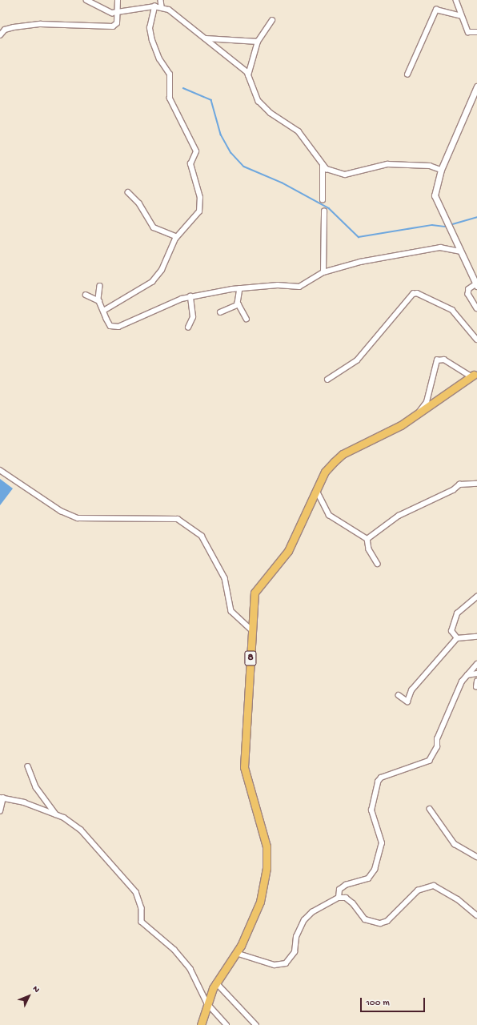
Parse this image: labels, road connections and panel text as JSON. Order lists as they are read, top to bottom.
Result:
{
  "streets": {
    "main road": ["8"]
  },
  "scale_bar": "100 m",
  "north": "top right"
}
